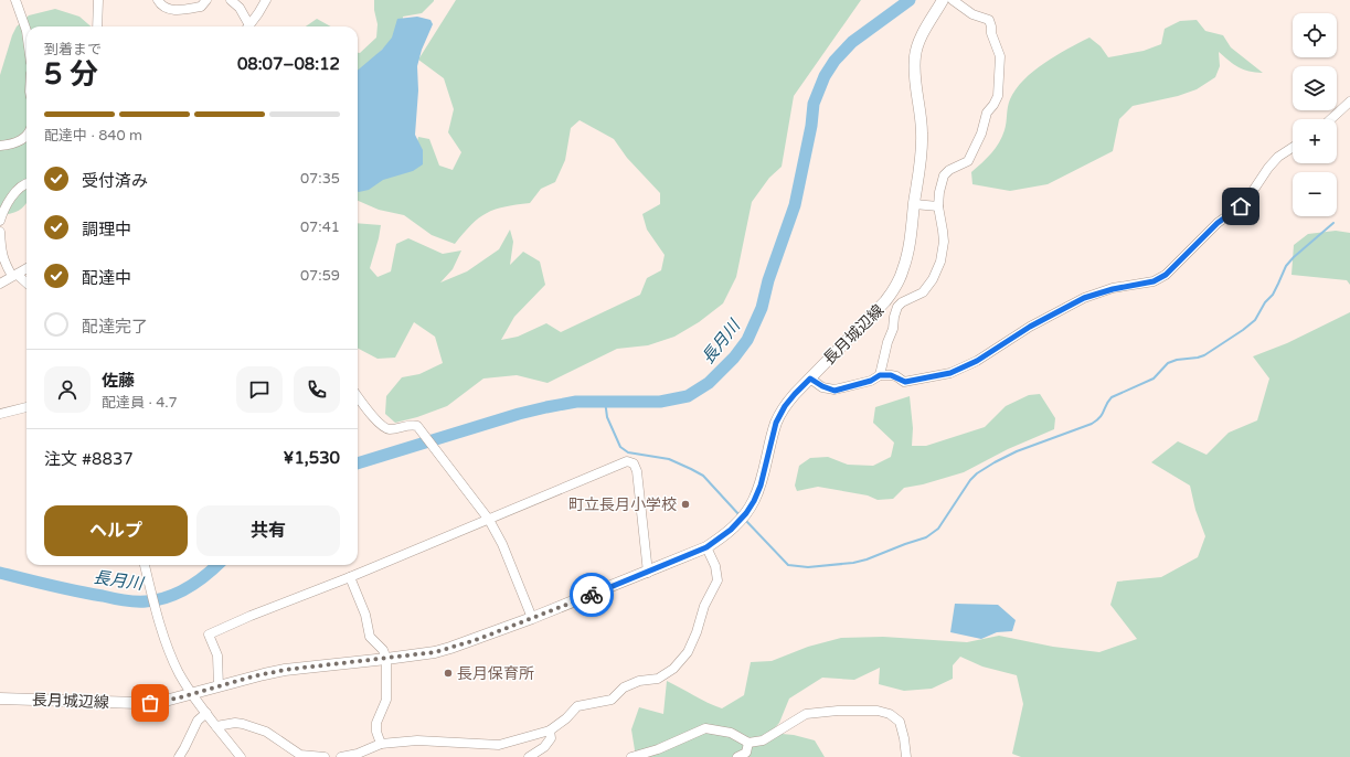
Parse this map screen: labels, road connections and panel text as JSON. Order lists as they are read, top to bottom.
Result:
{
  "streets": {
    "main road": ["長月城辺線"]
  },
  "water": ["長月川"],
  "places": ["町立長月小学校", "長月保育所"],
  "page": {
    "map_buttons": ["+", "−"],
    "heading": ["5 分", "到着まで", "08:07–08:12"],
    "panel": [
      "佐藤",
      "配達員 · 4.7",
      "注文 #8837",
      "¥1,530"
    ],
    "bar": "配達中 · 840 m",
    "list": [
      ["受付済み", "07:35"],
      ["調理中", "07:41"],
      ["配達中", "07:59"],
      "配達完了"
    ],
    "buttons": ["ヘルプ", "共有"]
  }
}
